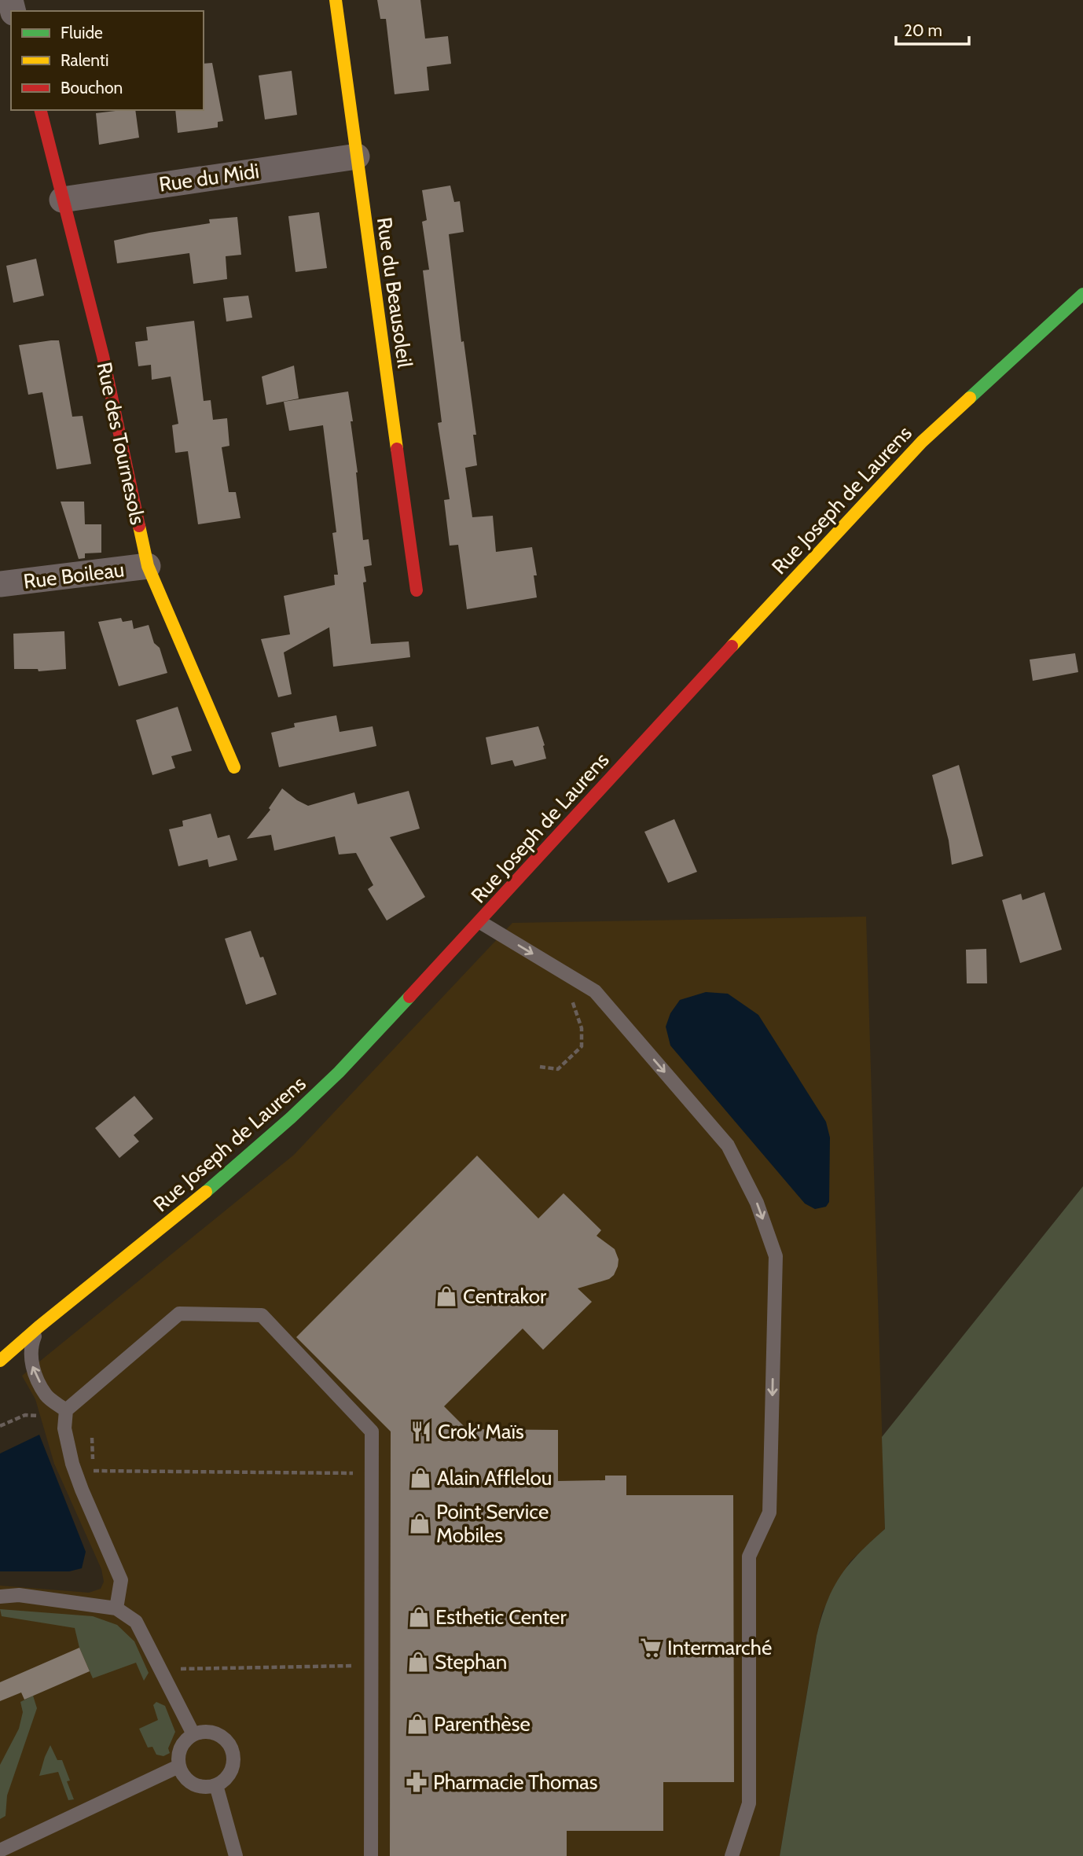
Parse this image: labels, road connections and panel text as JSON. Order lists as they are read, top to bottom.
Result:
{
  "streets": {
    "main road": ["Rue du Beausoleil", "Rue des Tournesols", "Rue Joseph de Laurens"],
    "street": ["Rue du Midi", "Rue Boileau"]
  },
  "crossings": [
    ["Rue du Midi", "Rue du Beausoleil"],
    ["Rue du Midi", "Rue des Tournesols"],
    ["Rue des Tournesols", "Rue Boileau"]
  ],
  "places": {
    "shop": [
      "Centrakor",
      "Alain Afflelou",
      "Point Service Mobiles",
      "Esthetic Center",
      "Stephan",
      "Parenthèse"
    ],
    "restaurant": ["Crok' Maïs"],
    "supermarket": ["Intermarché"],
    "pharmacy": ["Pharmacie Thomas"]
  },
  "legend": ["Fluide", "Ralenti", "Bouchon"],
  "scale_bar": "20 m"
}
